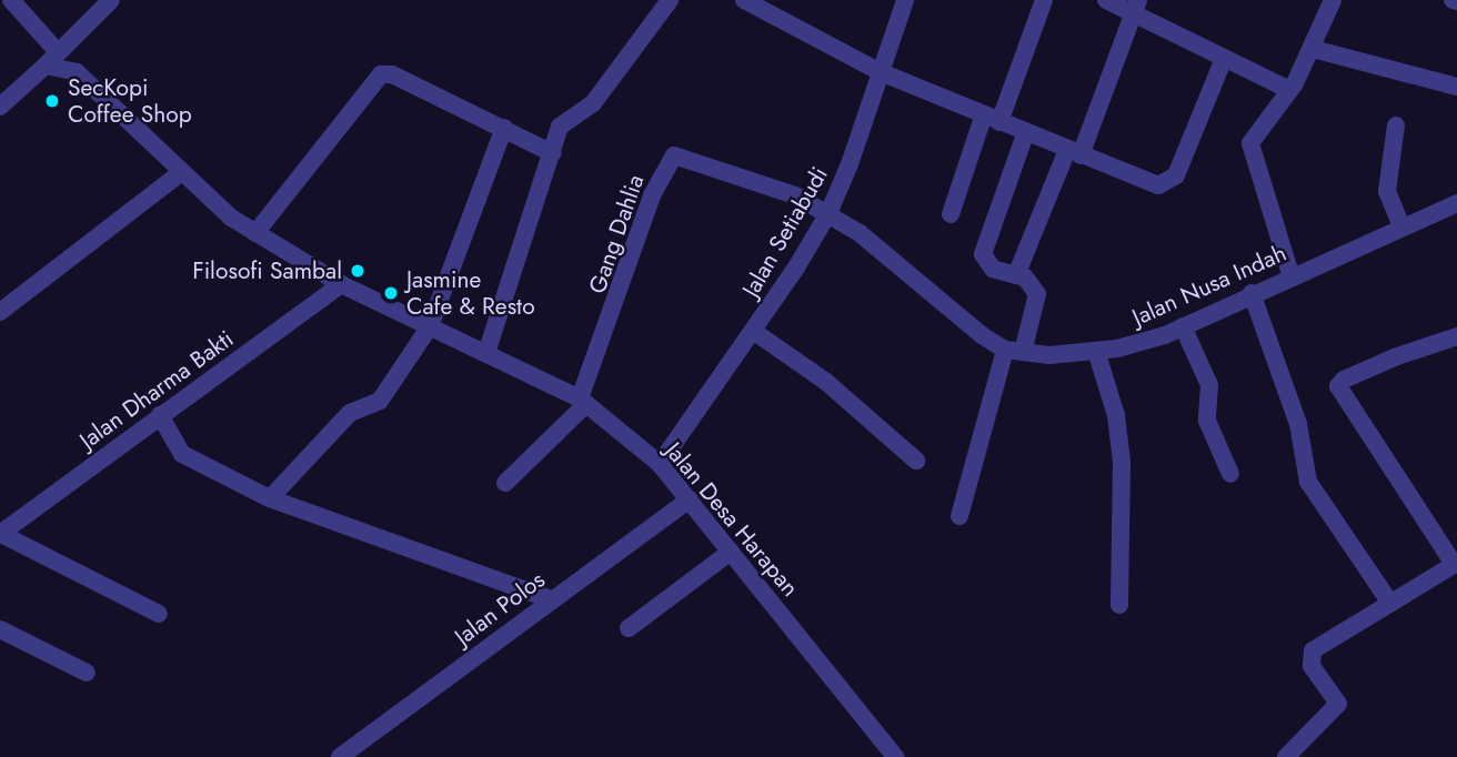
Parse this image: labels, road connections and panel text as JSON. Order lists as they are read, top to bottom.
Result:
{
  "streets": {
    "street": [
      "Jalan Setiabudi",
      "Gang Dahlia",
      "Jalan Nusa Indah",
      "Jalan Dharma Bakti",
      "Jalan Desa Harapan",
      "Jalan Polos"
    ]
  },
  "crossings": [
    ["Jalan Setiabudi", "Gang Dahlia"],
    ["Jalan Setiabudi", "Jalan Desa Harapan"],
    ["Gang Dahlia", "Jalan Desa Harapan"],
    ["Jalan Dharma Bakti", "Jalan Desa Harapan"],
    ["Jalan Desa Harapan", "Jalan Polos"]
  ],
  "places": ["SecKopi Coffee Shop", "Filosofi Sambal", "Jasmine Cafe & Resto"]
}
